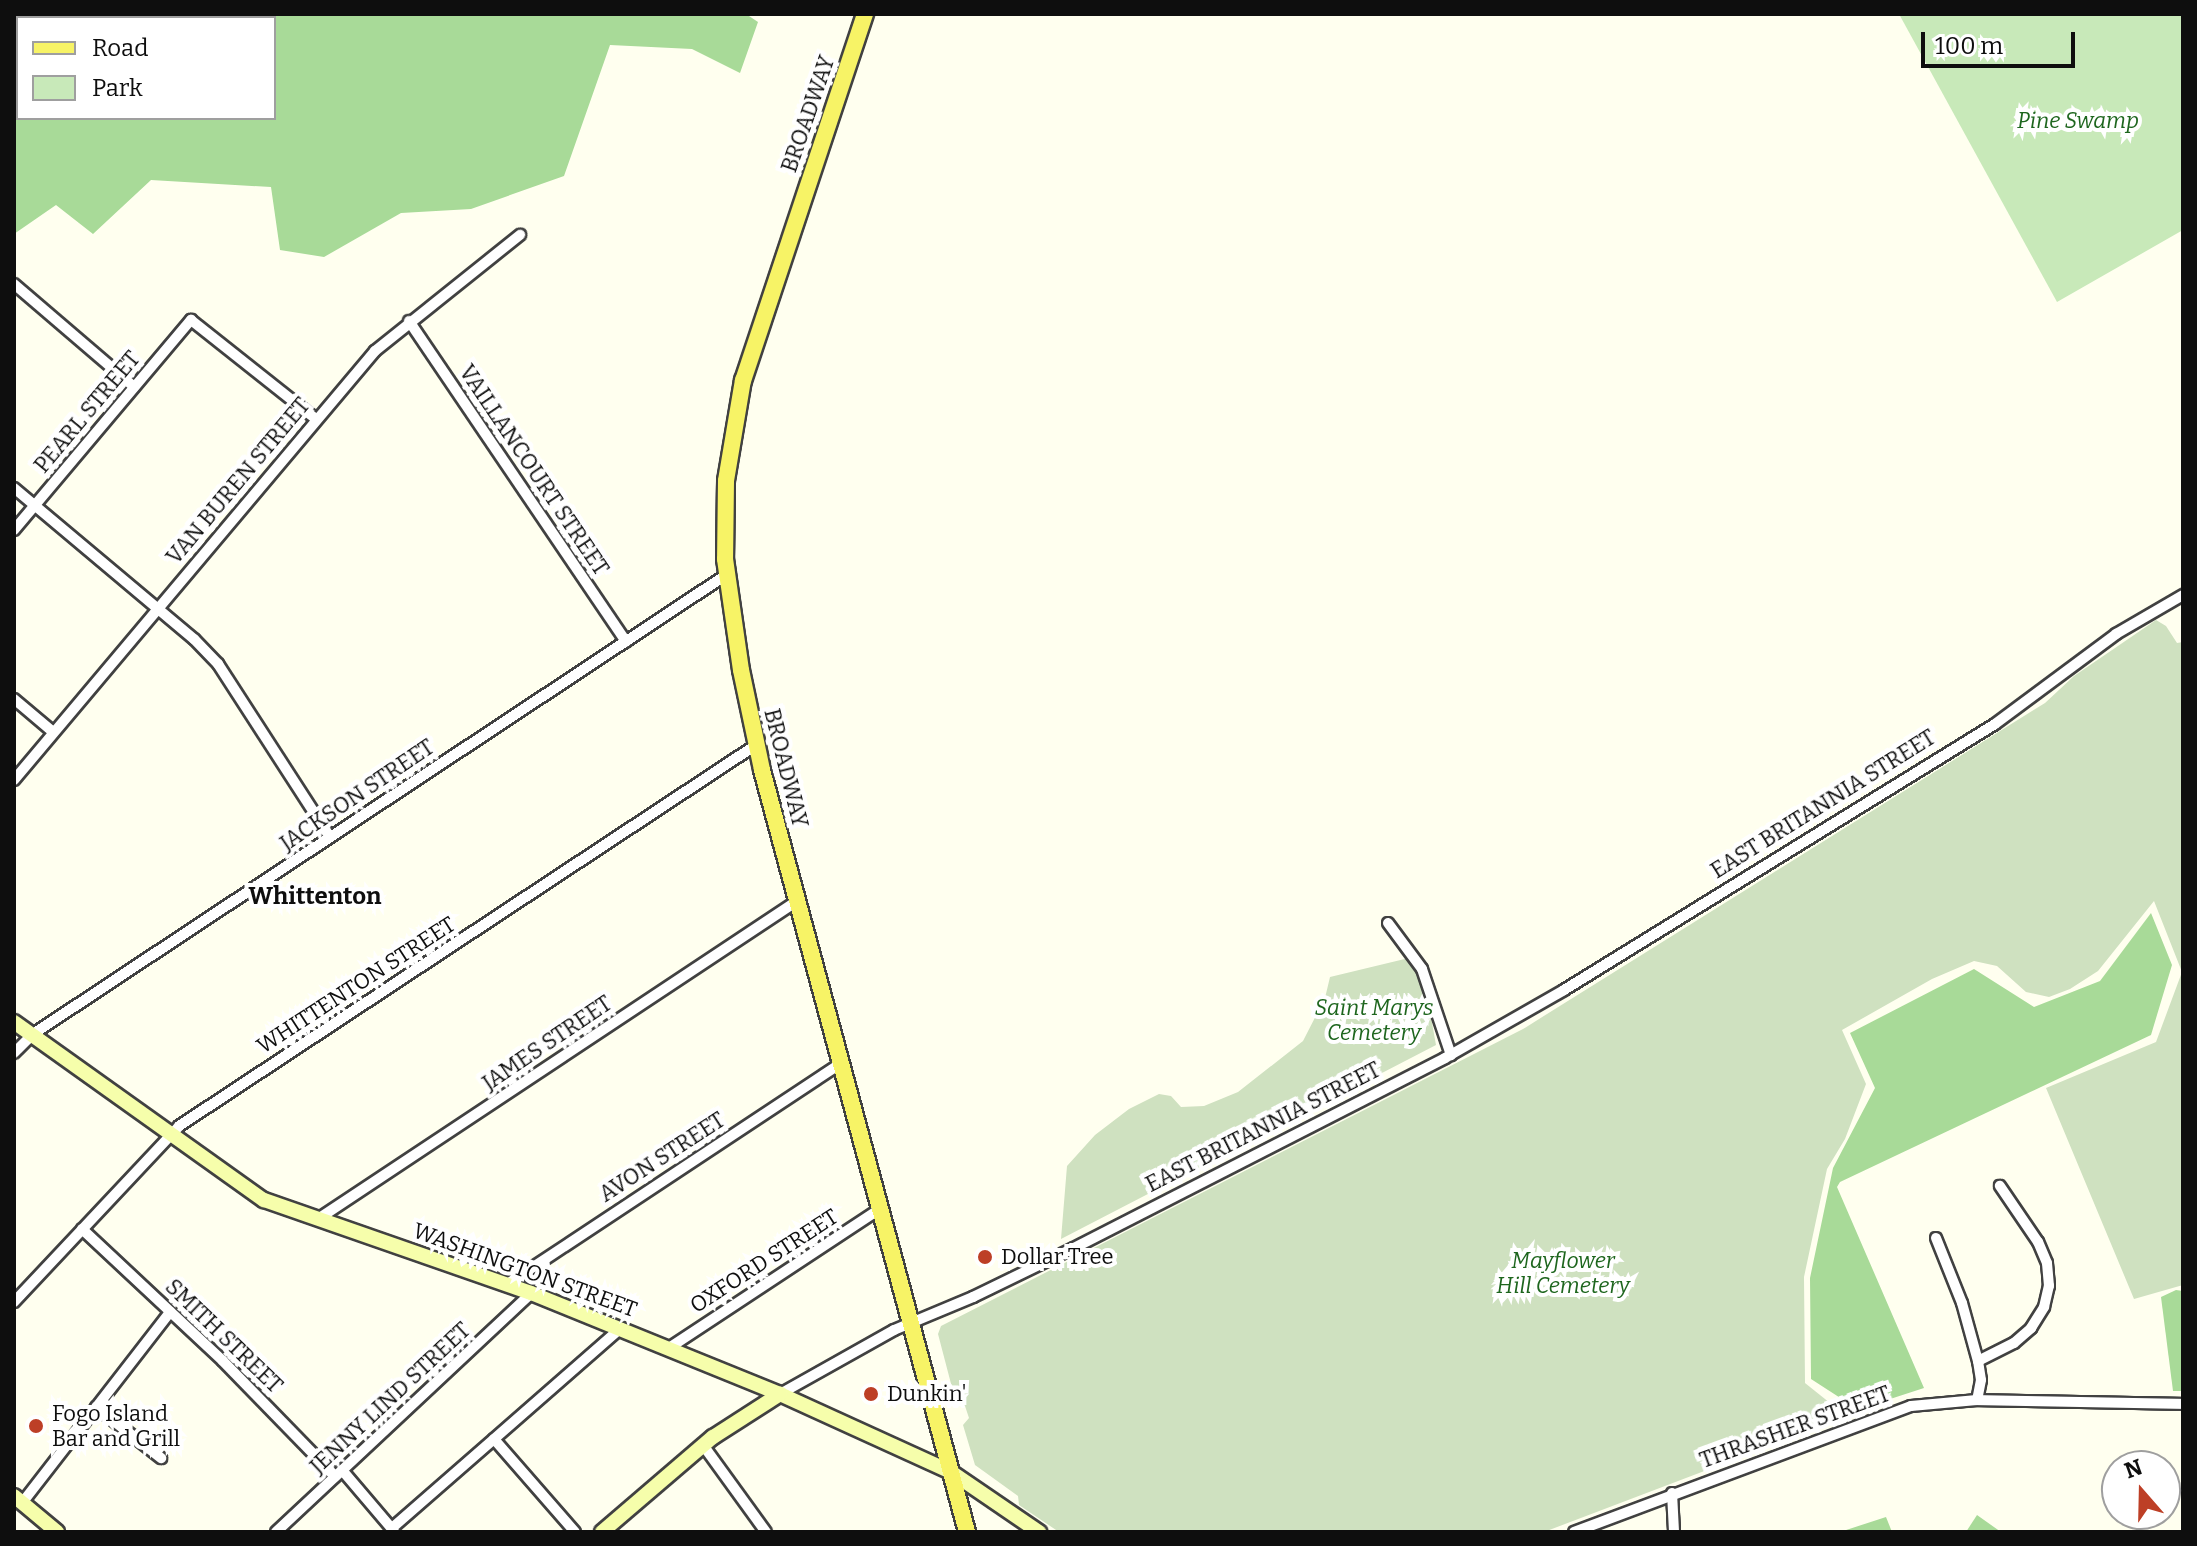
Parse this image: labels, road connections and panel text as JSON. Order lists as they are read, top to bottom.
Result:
{
  "streets": {
    "main road": ["BROADWAY"],
    "street": [
      "PEARL STREET",
      "VAILLANCOURT STREET",
      "VAN BUREN STREET",
      "JACKSON STREET",
      "EAST BRITANNIA STREET",
      "WHITTENTON STREET",
      "JAMES STREET",
      "AVON STREET",
      "OXFORD STREET",
      "WASHINGTON STREET",
      "SMITH STREET",
      "JENNY LIND STREET",
      "THRASHER STREET"
    ]
  },
  "crossings": [
    ["BROADWAY", "JACKSON STREET"],
    ["BROADWAY", "EAST BRITANNIA STREET"],
    ["BROADWAY", "WHITTENTON STREET"],
    ["BROADWAY", "JAMES STREET"],
    ["BROADWAY", "AVON STREET"],
    ["BROADWAY", "OXFORD STREET"],
    ["BROADWAY", "WASHINGTON STREET"],
    ["PEARL STREET", "VAN BUREN STREET"],
    ["VAILLANCOURT STREET", "VAN BUREN STREET"],
    ["VAILLANCOURT STREET", "JACKSON STREET"],
    ["JACKSON STREET", "WASHINGTON STREET"],
    ["EAST BRITANNIA STREET", "WASHINGTON STREET"],
    ["WHITTENTON STREET", "WASHINGTON STREET"],
    ["WHITTENTON STREET", "SMITH STREET"],
    ["JAMES STREET", "WASHINGTON STREET"],
    ["AVON STREET", "WASHINGTON STREET"],
    ["OXFORD STREET", "WASHINGTON STREET"],
    ["WASHINGTON STREET", "JENNY LIND STREET"],
    ["SMITH STREET", "JENNY LIND STREET"]
  ],
  "districts": ["Whittenton"],
  "parks": ["Pine Swamp", "Saint Marys Cemetery", "Mayflower Hill Cemetery"],
  "places": ["Dollar Tree", "Dunkin'", "Fogo Island Bar and Grill"],
  "legend": ["Road", "Park"],
  "scale_bar": "100 m",
  "north": "top"
}
